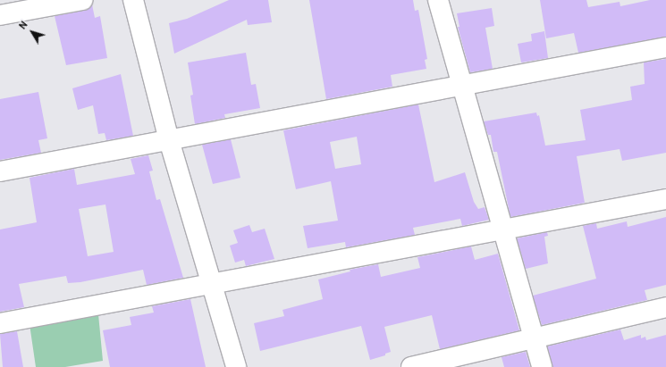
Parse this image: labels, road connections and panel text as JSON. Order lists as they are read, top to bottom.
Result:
{
  "north": "top left"
}
